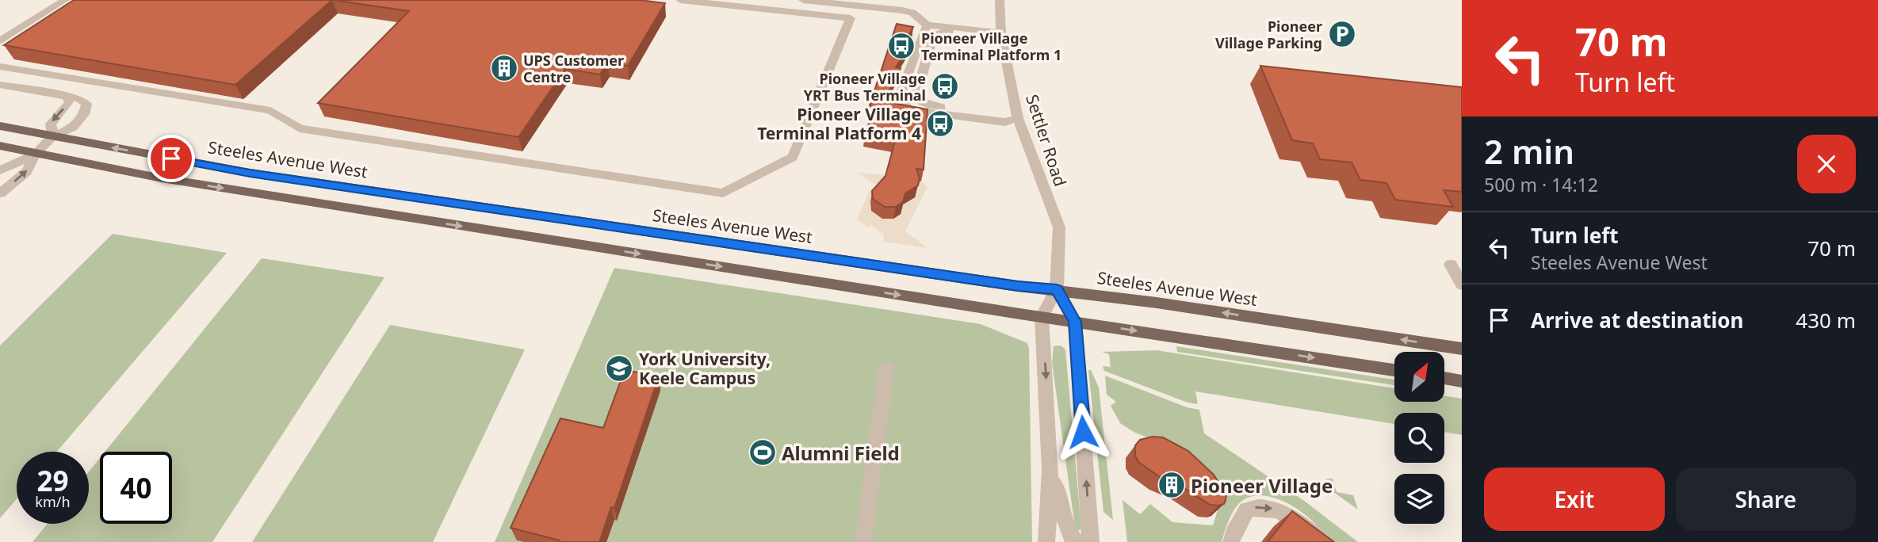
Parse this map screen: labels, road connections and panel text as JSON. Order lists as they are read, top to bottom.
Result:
{
  "streets": {
    "main road": ["Steeles Avenue West"],
    "street": ["Settler Road"]
  },
  "crossings": [
    ["Settler Road", "Steeles Avenue West"]
  ],
  "places": {
    "parking": ["Pioneer Village Parking"],
    "bus stop": ["Pioneer Village Terminal Platform 1", "Pioneer Village YRT Bus Terminal", "Pioneer Village Terminal Platform 4"],
    "building": ["UPS Customer Centre", "Pioneer Village"],
    "school or university": ["York University, Keele Campus"],
    "sports": ["Alumni Field"]
  },
  "north": "top right",
  "page": {
    "turn": ["70 m", "Turn left"],
    "heading": ["2 min", "500 m · 14:12"],
    "list": [
      {
        "name": "Turn left",
        "note": "Steeles Avenue West",
        "value": "70 m"
      },
      {
        "name": "Arrive at destination",
        "value": "430 m"
      }
    ],
    "speed": "29 km/h",
    "limit": "40",
    "buttons": ["Exit", "Share"]
  }
}
